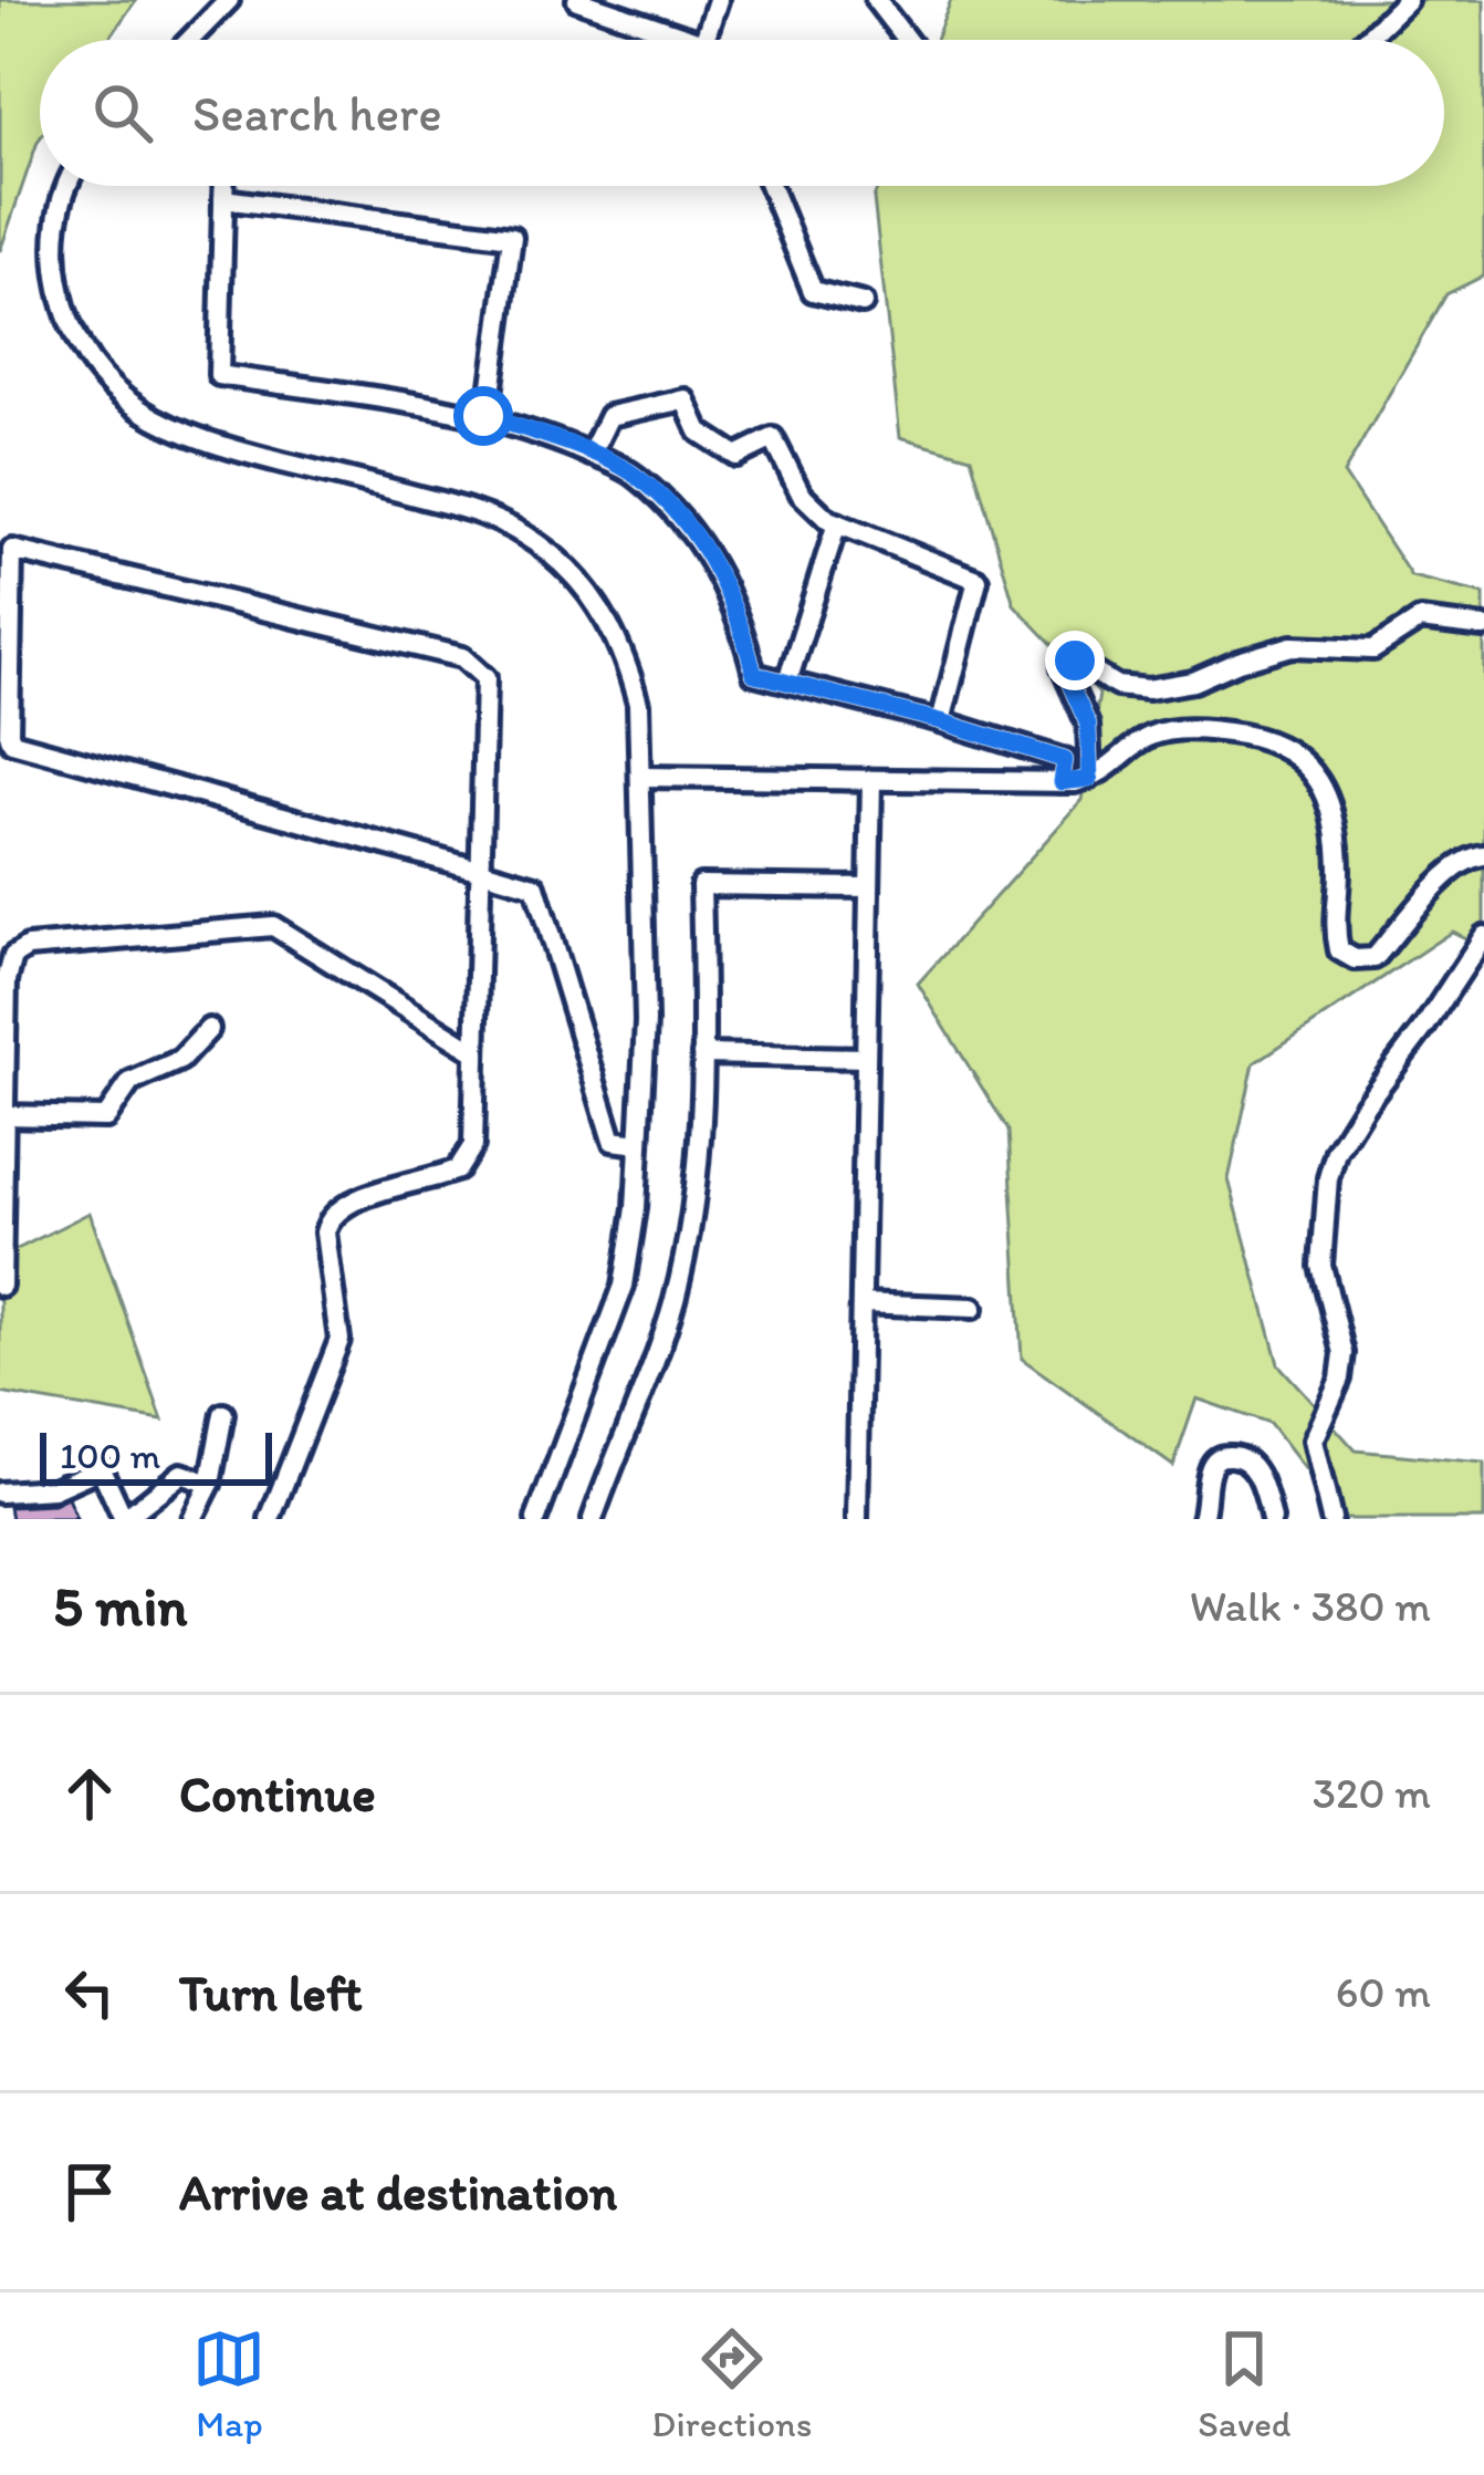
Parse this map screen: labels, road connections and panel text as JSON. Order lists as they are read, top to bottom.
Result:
{
  "scale_bar": "100 m",
  "page": {
    "search": "Search here",
    "scale": "100 m",
    "heading": ["5 min", "Walk · 380 m"],
    "list": [
      ["Continue", "320 m"],
      ["Turn left", "60 m"],
      "Arrive at destination"
    ],
    "nav": ["Map", "Directions", "Saved"]
  }
}
